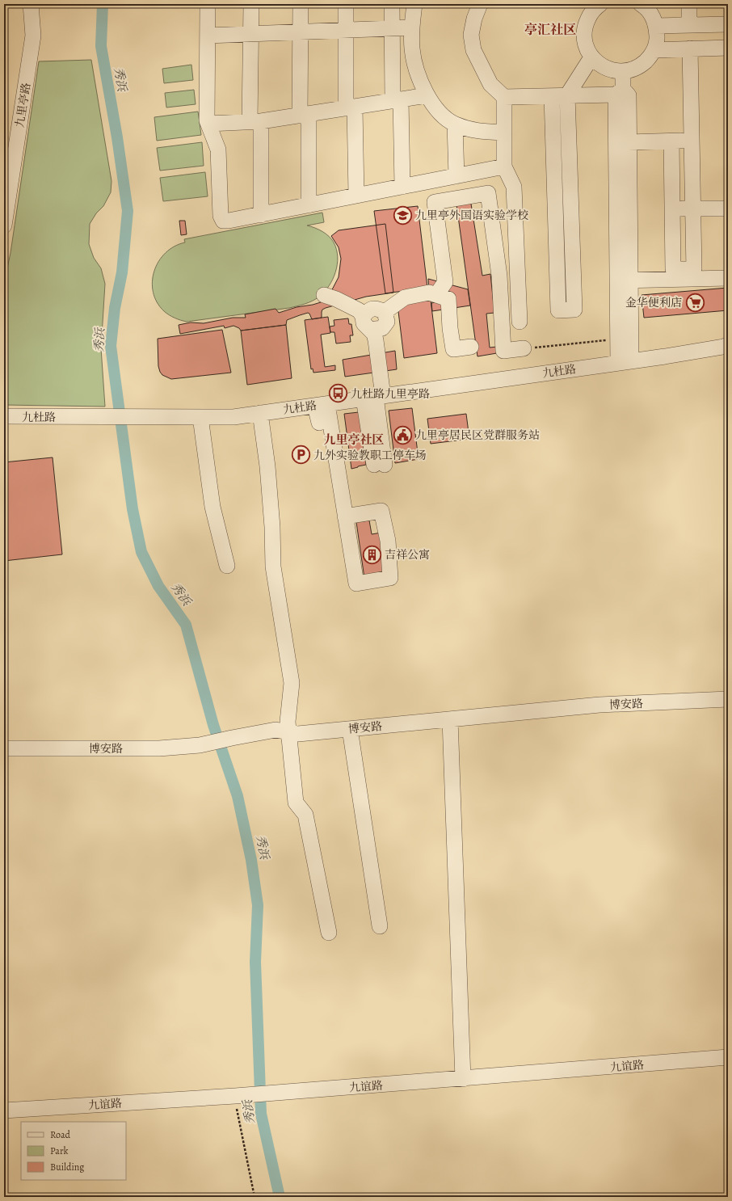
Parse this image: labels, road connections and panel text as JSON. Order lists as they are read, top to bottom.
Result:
{
  "streets": {
    "street": [
      "九里亭路",
      "九杜路",
      "博安路",
      "九谊路"
    ]
  },
  "districts": ["亭汇社区", "九里亭社区"],
  "water": ["秀浜"],
  "places": {
    "school or university": ["九里亭外国语实验学校"],
    "supermarket": ["金华便利店"],
    "bus stop": ["九杜路九里亭路"],
    "public building": ["九里亭居民区党群服务站"],
    "parking": ["九外实验教职工停车场"],
    "building": ["吉祥公寓"]
  },
  "legend": ["Road", "Park", "Building"]
}
